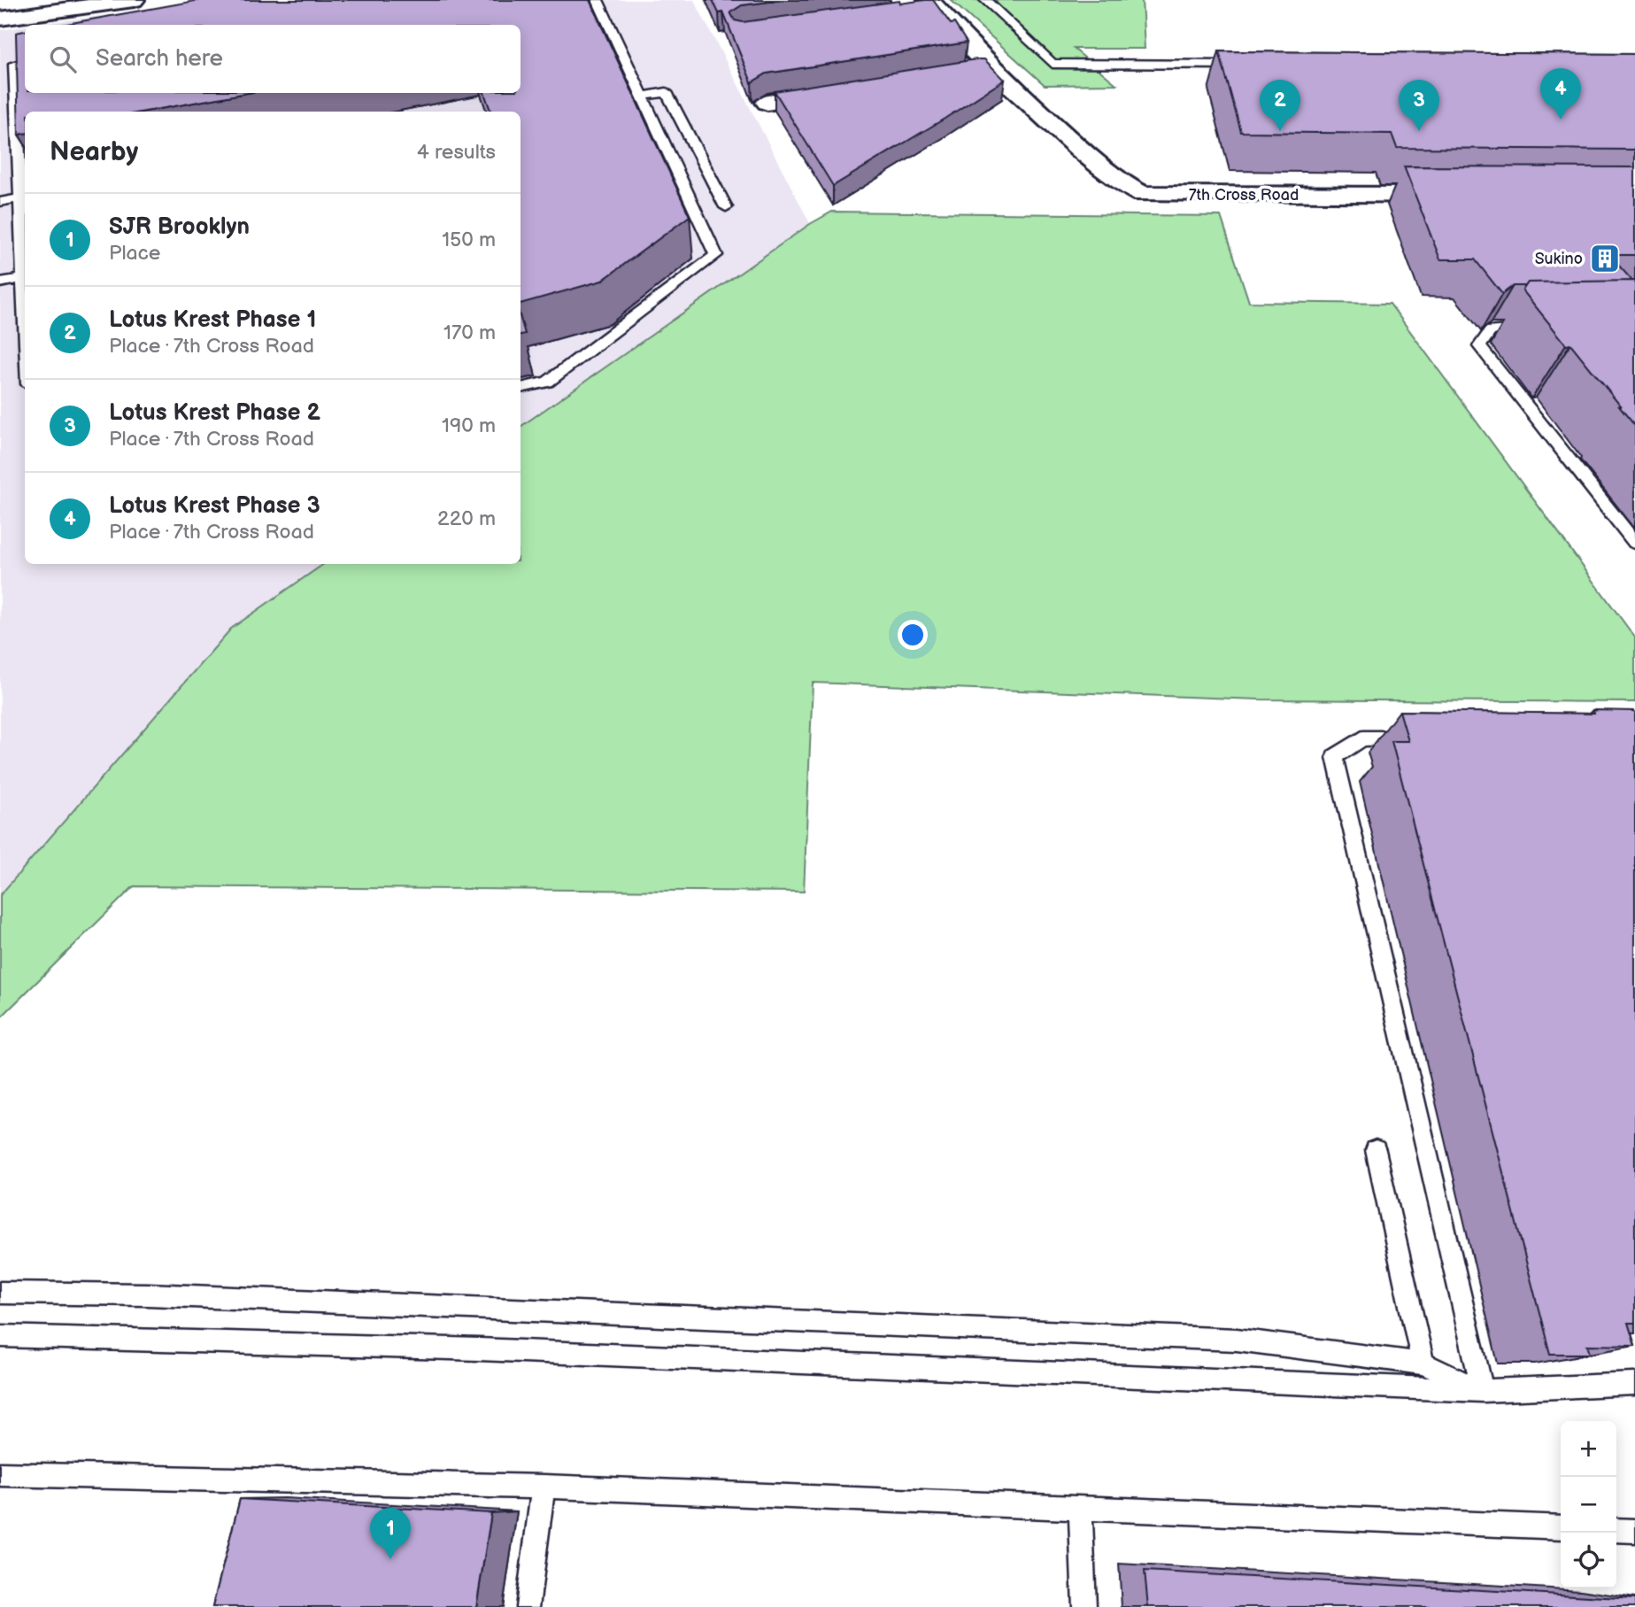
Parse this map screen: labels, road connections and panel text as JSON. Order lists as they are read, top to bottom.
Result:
{
  "streets": {
    "street": ["7th Cross Road"]
  },
  "places": {
    "building": ["Sukino"]
  },
  "page": {
    "search": "Search here",
    "pins": [
      "4",
      "2",
      "3",
      "1"
    ],
    "heading": ["Nearby", "4 results"],
    "list": [
      {
        "mark": "1",
        "name": "SJR Brooklyn",
        "note": "Place",
        "value": "150 m"
      },
      {
        "mark": "2",
        "name": "Lotus Krest Phase 1",
        "note": "Place · 7th Cross Road",
        "value": "170 m"
      },
      {
        "mark": "3",
        "name": "Lotus Krest Phase 2",
        "note": "Place · 7th Cross Road",
        "value": "190 m"
      },
      {
        "mark": "4",
        "name": "Lotus Krest Phase 3",
        "note": "Place · 7th Cross Road",
        "value": "220 m"
      }
    ],
    "map_buttons": ["+", "−"]
  }
}
